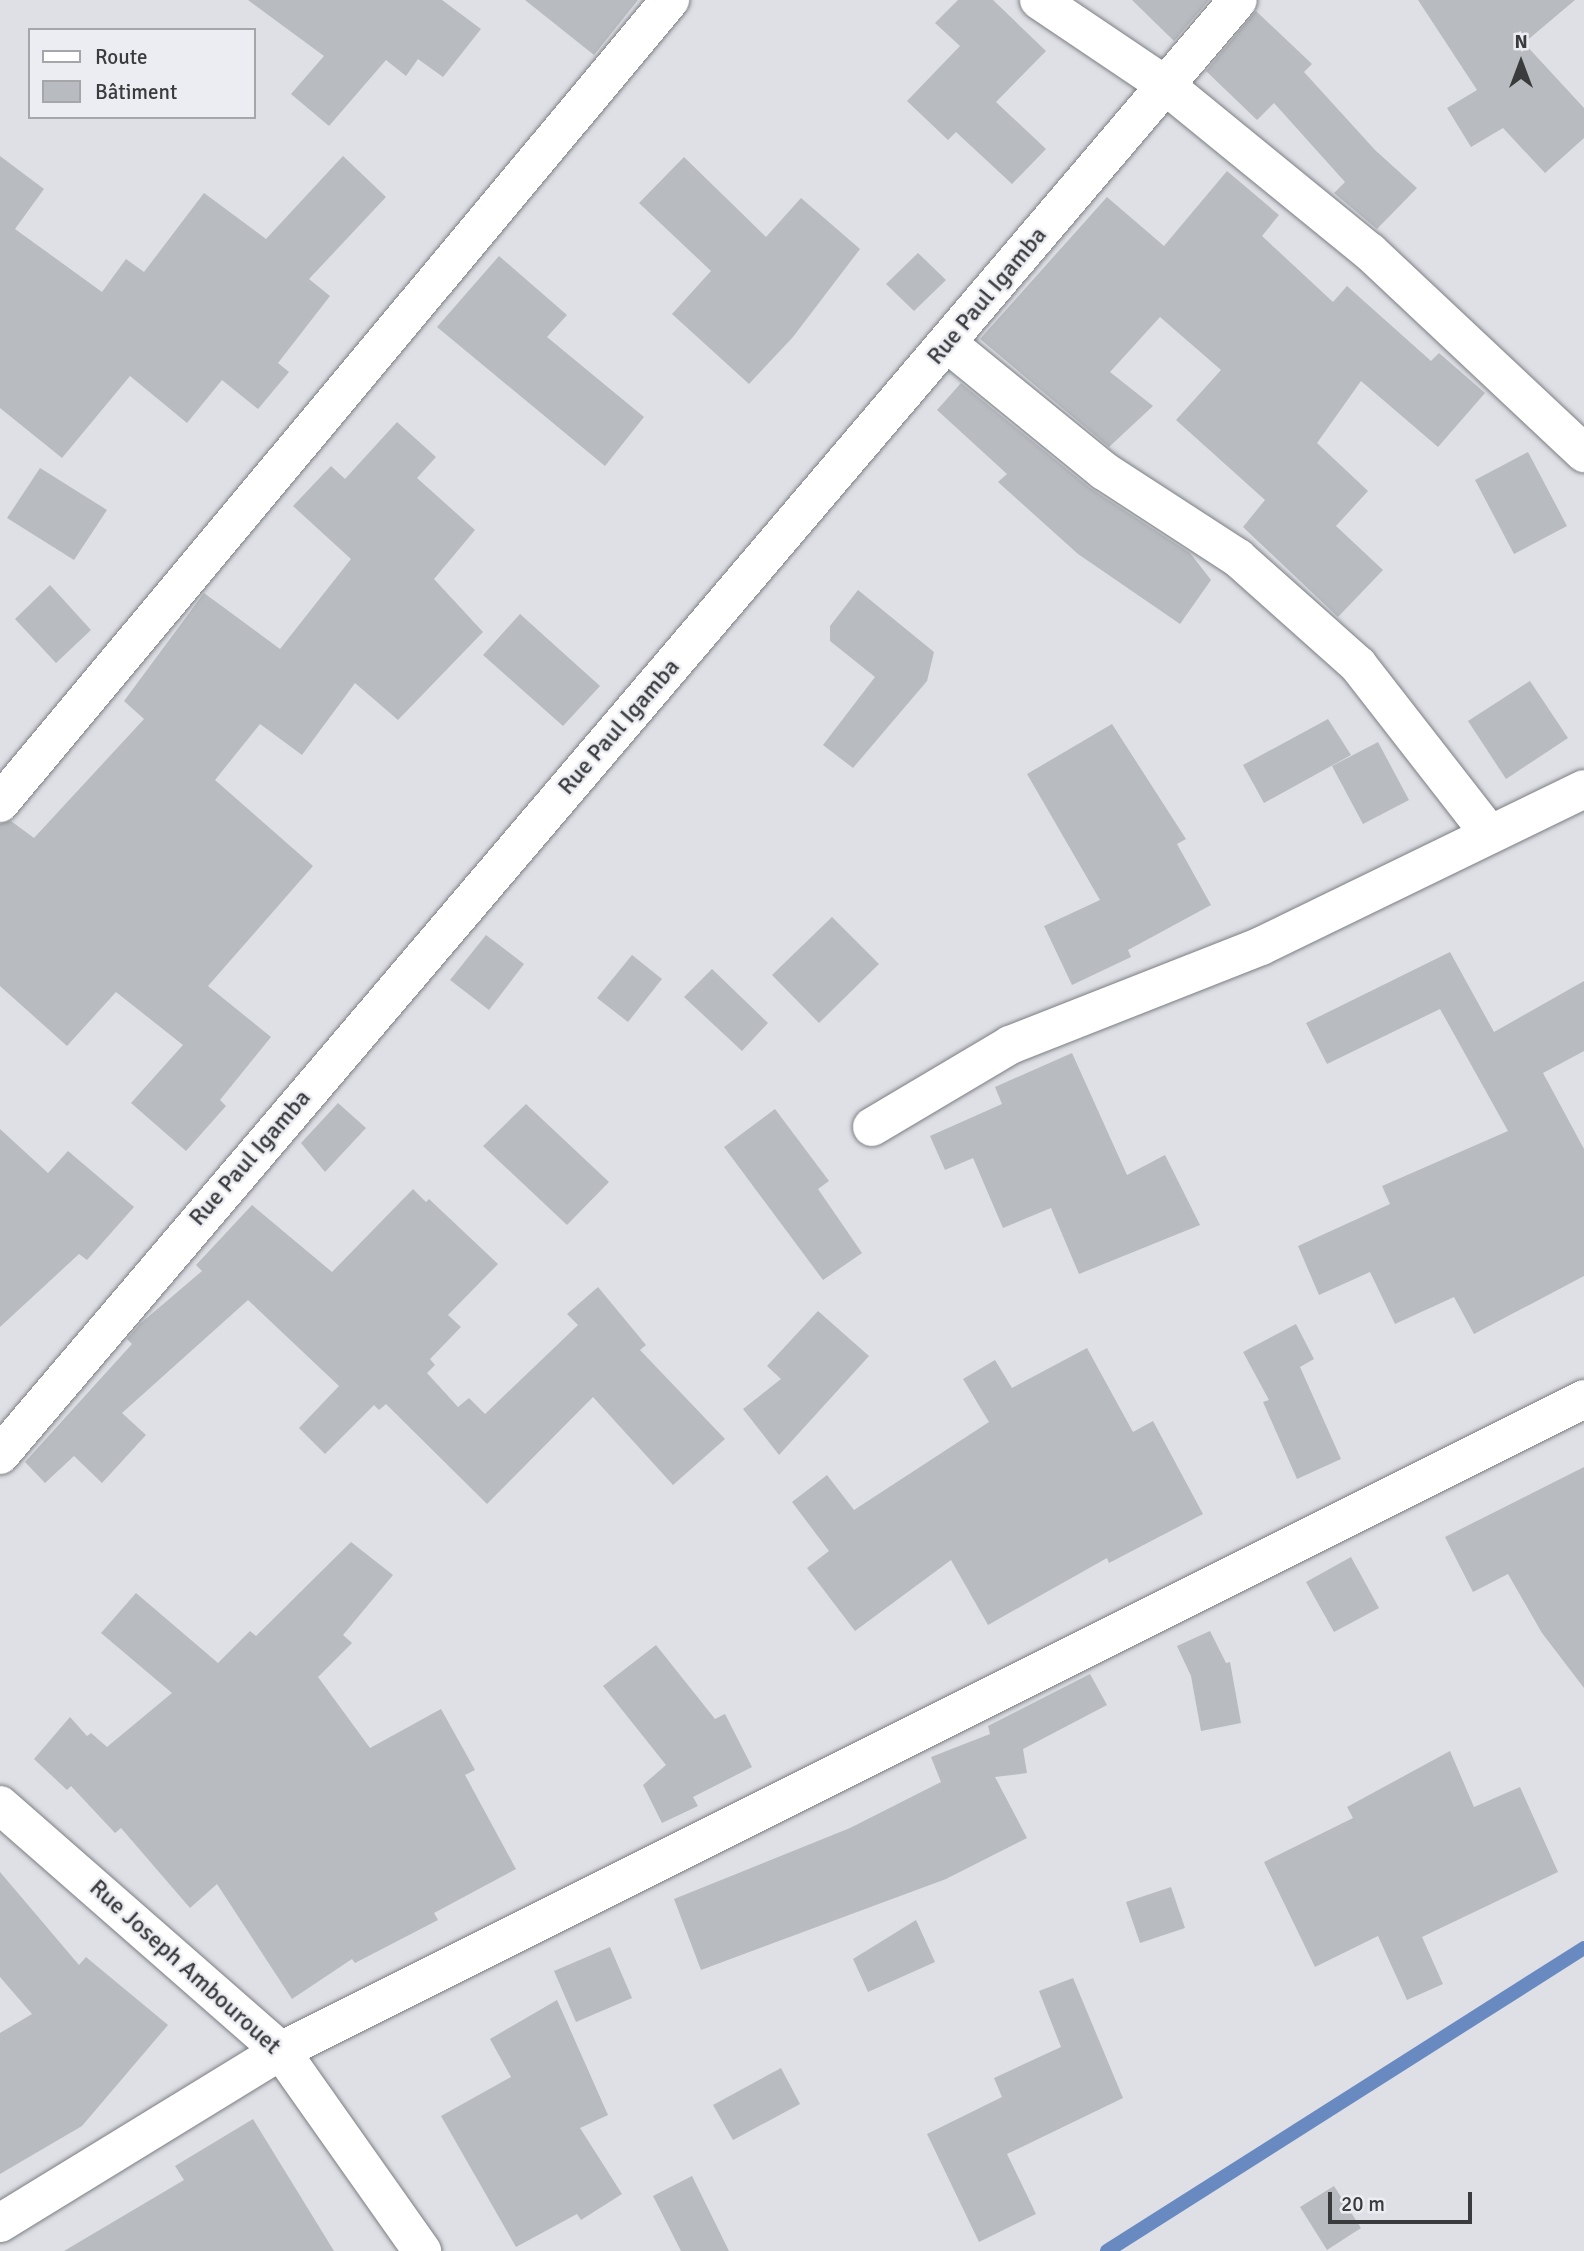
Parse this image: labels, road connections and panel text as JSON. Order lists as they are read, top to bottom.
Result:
{
  "streets": {
    "street": ["Rue Paul Igamba", "Rue Joseph Ambourouet"]
  },
  "legend": ["Route", "Bâtiment"],
  "scale_bar": "20 m",
  "north": "top"
}
